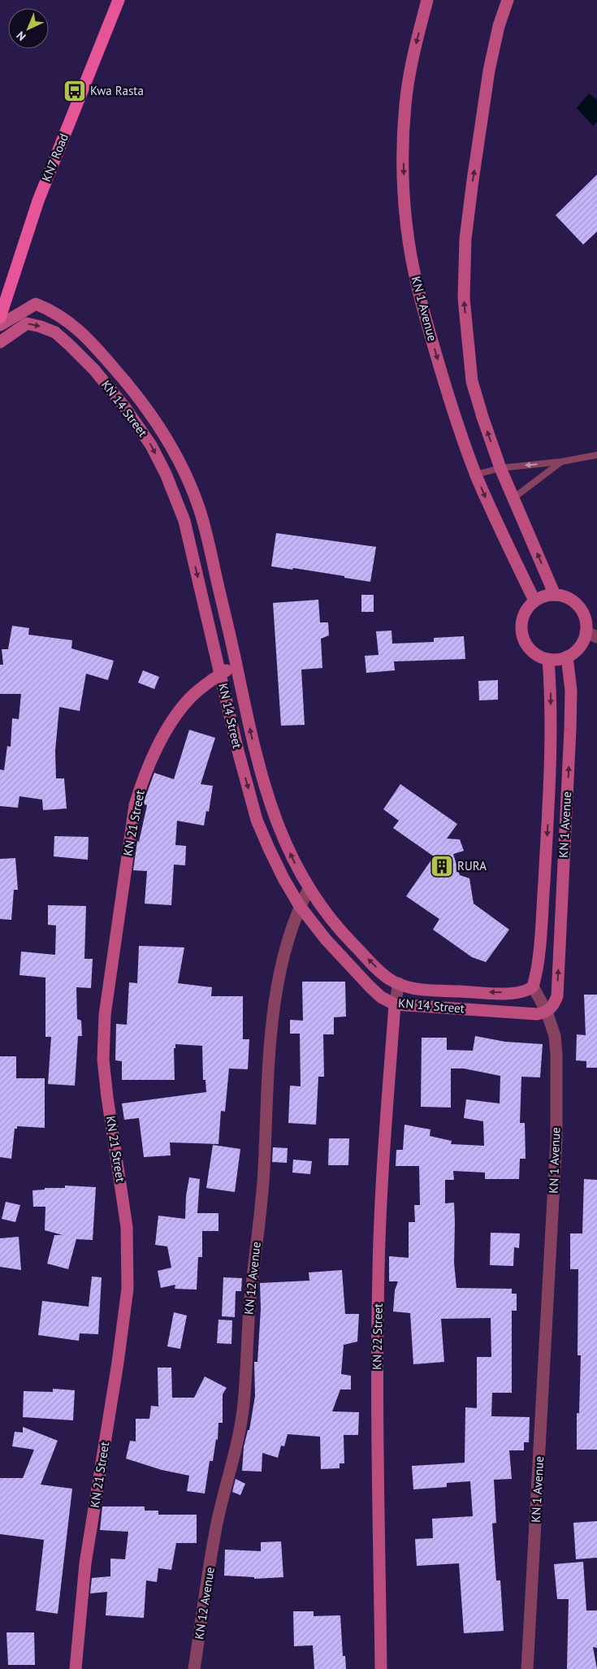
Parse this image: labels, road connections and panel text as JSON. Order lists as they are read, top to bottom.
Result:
{
  "streets": {
    "main road": ["KN7 Road"],
    "street": [
      "KN 1 Avenue",
      "KN 14 Street",
      "KN 21 Street",
      "KN 12 Avenue",
      "KN 22 Street"
    ]
  },
  "crossings": [
    ["KN 1 Avenue", "KN 14 Street"],
    ["KN 14 Street", "KN 21 Street"],
    ["KN 14 Street", "KN 12 Avenue"],
    ["KN 14 Street", "KN 22 Street"]
  ],
  "places": {
    "bus stop": ["Kwa Rasta"],
    "building": ["RURA"]
  },
  "north": "bottom left"
}
